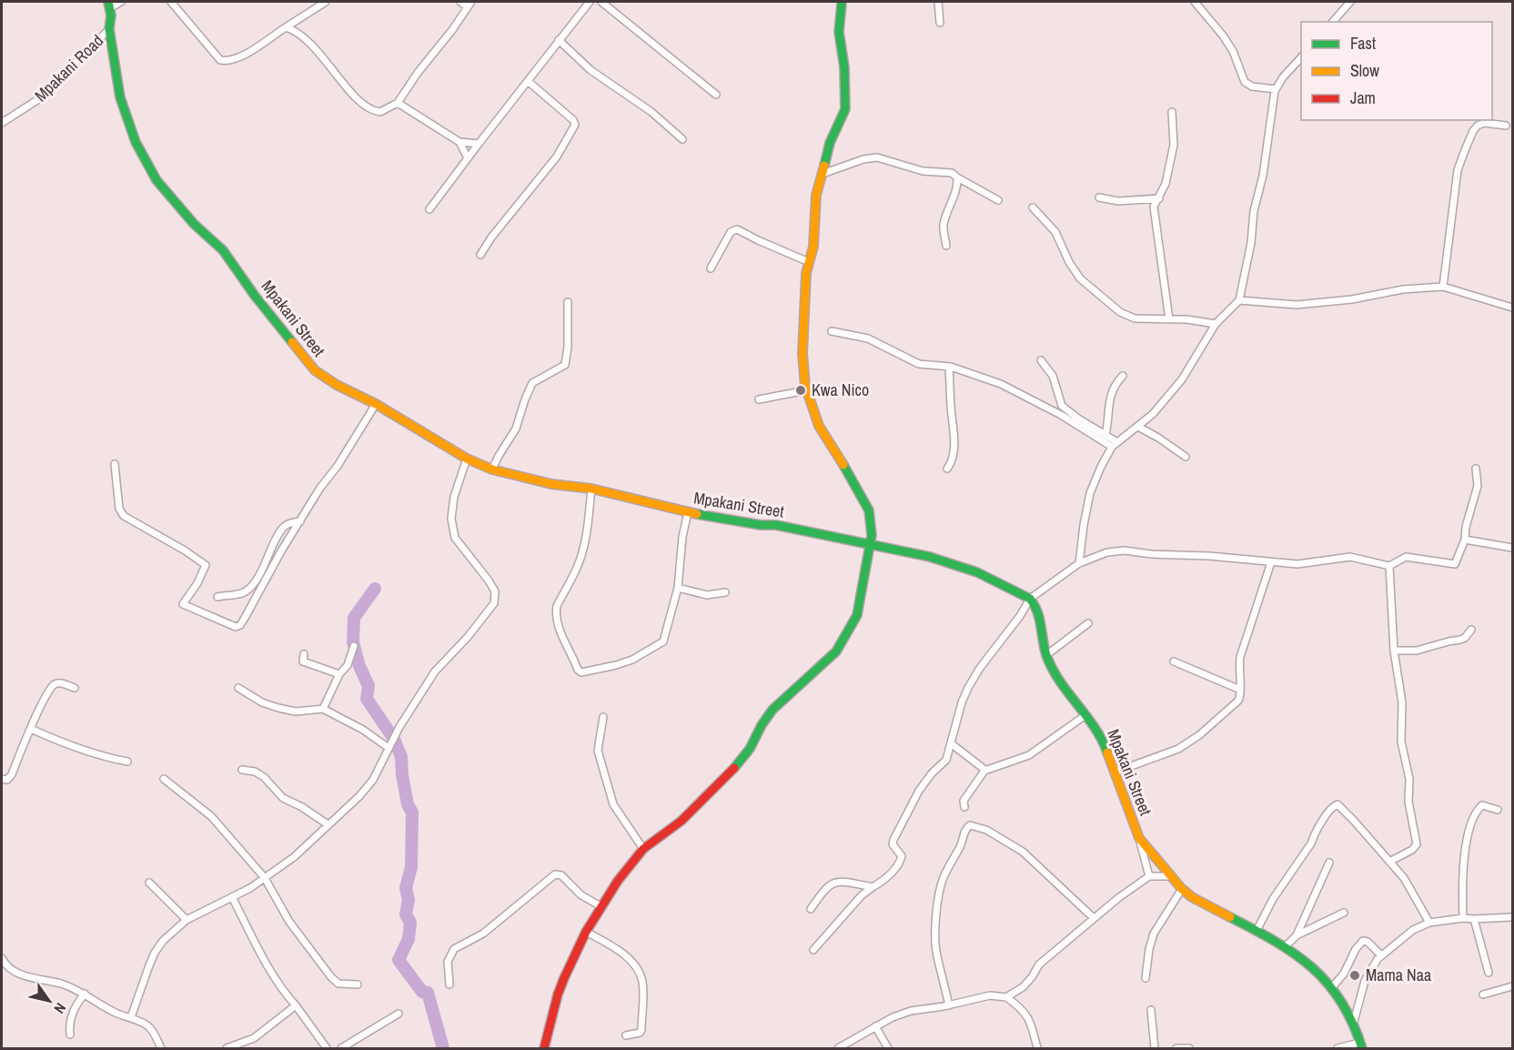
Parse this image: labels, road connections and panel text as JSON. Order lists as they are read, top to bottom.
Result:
{
  "streets": {
    "street": ["Mpakani Road", "Mpakani Street"]
  },
  "crossings": [
    ["Mpakani Road", "Mpakani Street"]
  ],
  "places": ["Kwa Nico", "Mama Naa"],
  "legend": ["Fast", "Slow", "Jam"],
  "north": "bottom right"
}
